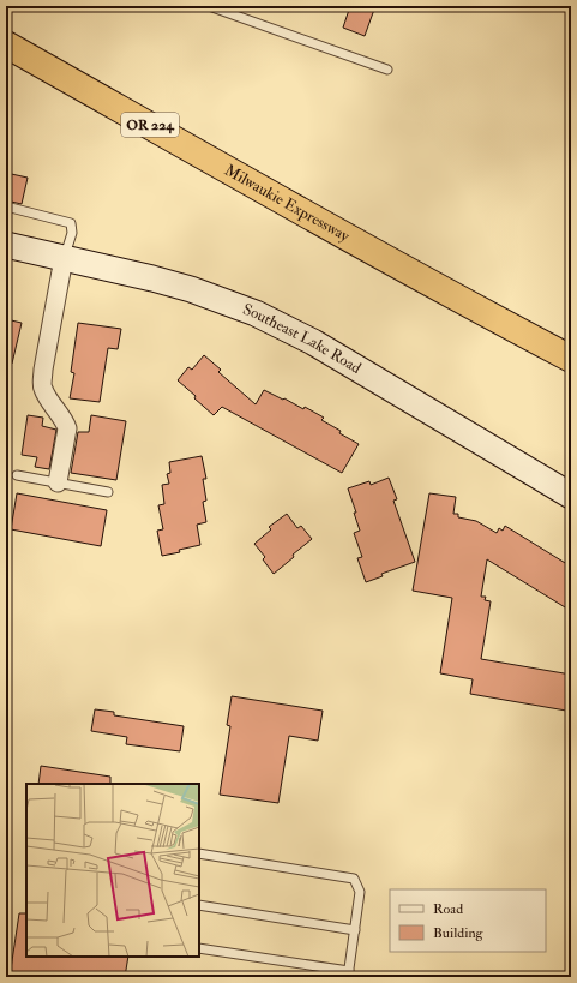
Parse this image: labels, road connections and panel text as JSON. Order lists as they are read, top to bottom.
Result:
{
  "streets": {
    "highway": ["OR 224", "Milwaukie Expressway"],
    "street": ["Southeast Lake Road"]
  },
  "legend": ["Road", "Building"]
}
